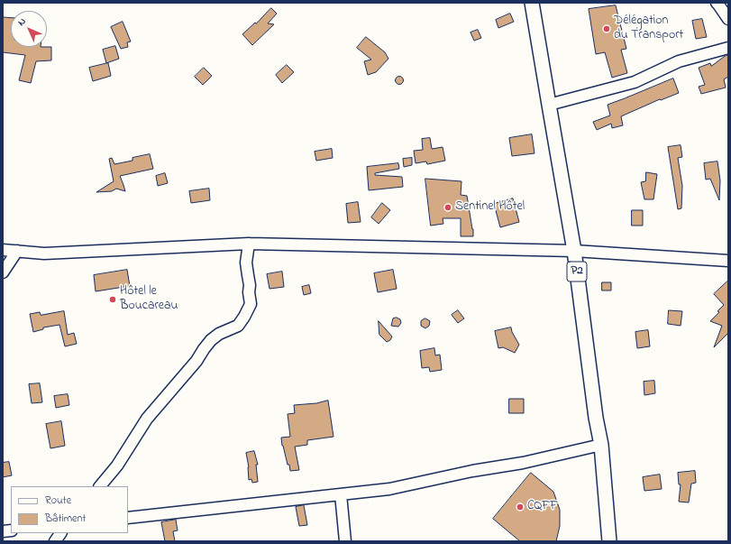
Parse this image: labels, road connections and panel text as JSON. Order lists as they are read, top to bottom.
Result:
{
  "streets": {
    "main road": ["P2"]
  },
  "places": [
    "Délégation du Transport",
    "Sentinel Hôtel",
    "Hôtel le Boucareau",
    "CQFF"
  ],
  "legend": ["Route", "Bâtiment"],
  "north": "top left"
}
